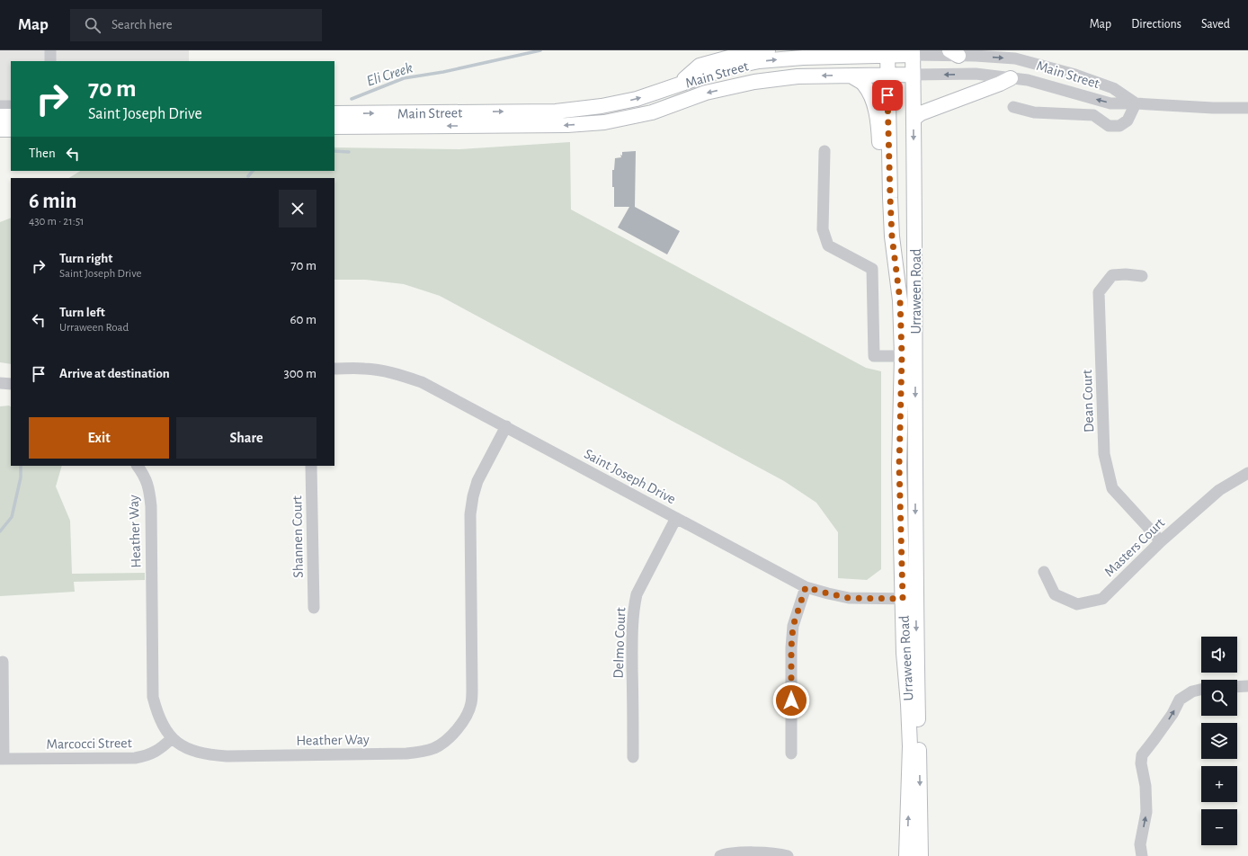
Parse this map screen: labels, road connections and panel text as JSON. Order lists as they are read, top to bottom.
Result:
{
  "streets": {
    "main road": ["Main Street", "Urraween Road"],
    "street": [
      "Dean Court",
      "Saint Joseph Drive",
      "Heather Way",
      "Shannen Court",
      "Masters Court",
      "Delmo Court",
      "Marcocci Street"
    ]
  },
  "crossings": [
    ["Main Street", "Urraween Road"],
    ["Urraween Road", "Saint Joseph Drive"],
    ["Dean Court", "Masters Court"],
    ["Saint Joseph Drive", "Heather Way"],
    ["Saint Joseph Drive", "Delmo Court"],
    ["Heather Way", "Marcocci Street"]
  ],
  "water": ["Eli Creek"],
  "page": {
    "header": "Map",
    "search": "Search here",
    "nav": ["Map", "Directions", "Saved"],
    "turn": ["70 m", "Saint Joseph Drive"],
    "then": "Then",
    "heading": ["6 min", "430 m · 21:51"],
    "list": [
      {
        "name": "Turn right",
        "note": "Saint Joseph Drive",
        "value": "70 m"
      },
      {
        "name": "Turn left",
        "note": "Urraween Road",
        "value": "60 m"
      },
      {
        "name": "Arrive at destination",
        "value": "300 m"
      }
    ],
    "buttons": ["Exit", "Share"],
    "map_buttons": ["+", "−"]
  }
}
